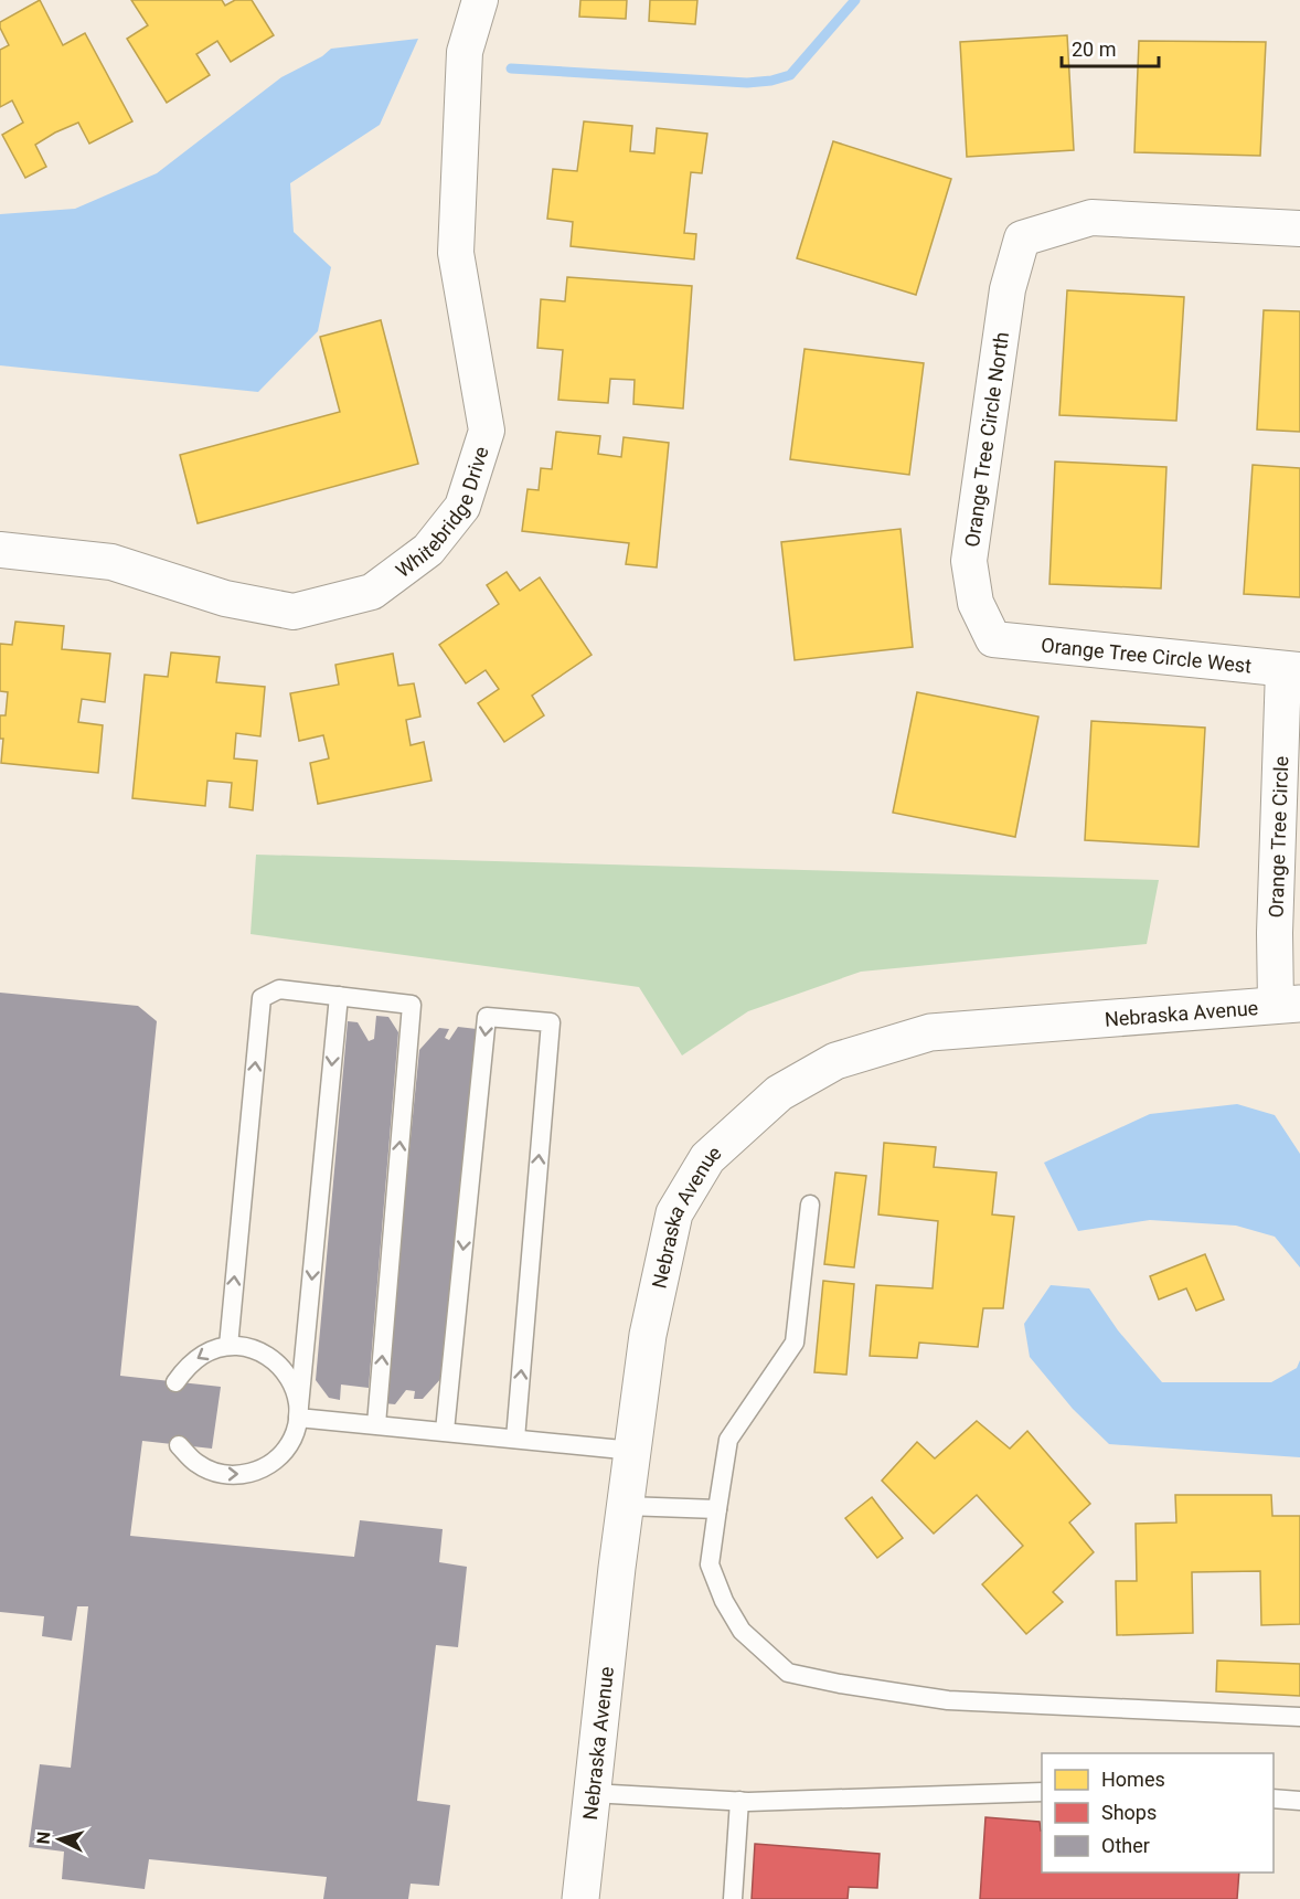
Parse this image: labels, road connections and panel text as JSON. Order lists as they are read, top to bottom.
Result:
{
  "streets": {
    "street": [
      "Orange Tree Circle North",
      "Whitebridge Drive",
      "Orange Tree Circle West",
      "Orange Tree Circle",
      "Nebraska Avenue"
    ]
  },
  "crossings": [
    ["Orange Tree Circle North", "Orange Tree Circle West"],
    ["Orange Tree Circle West", "Orange Tree Circle"],
    ["Orange Tree Circle", "Nebraska Avenue"]
  ],
  "legend": ["Homes", "Shops", "Other"],
  "scale_bar": "20 m",
  "north": "left"
}
